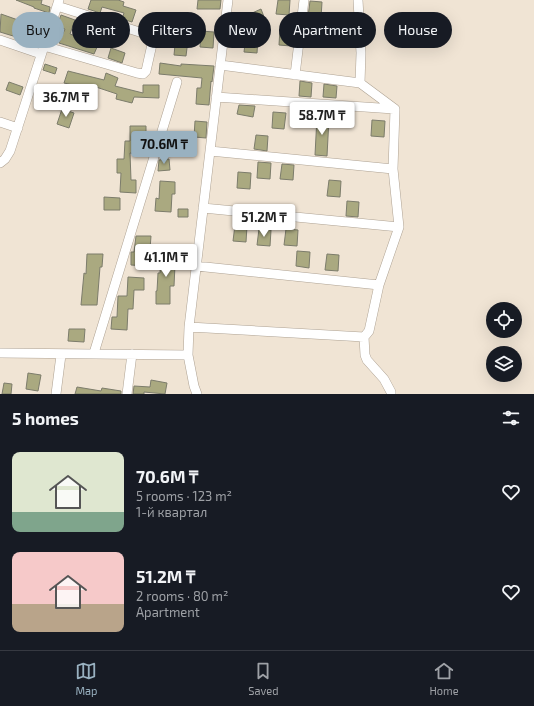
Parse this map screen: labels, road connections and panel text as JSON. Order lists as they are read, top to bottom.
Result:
{
  "page": {
    "chip": [
      "Buy",
      "Rent",
      "Filters",
      "New",
      "Apartment",
      "House"
    ],
    "price": [
      "36.7M ₸",
      "58.7M ₸",
      "70.6M ₸",
      "51.2M ₸",
      "41.1M ₸"
    ],
    "heading": "5 homes",
    "list": [
      {
        "name": "70.6M ₸",
        "note": "5 rooms · 123 m² · 1-й квартал"
      },
      {
        "name": "51.2M ₸",
        "note": "2 rooms · 80 m² · Apartment"
      }
    ],
    "tabs": ["Map", "Saved", "Home"]
  }
}
